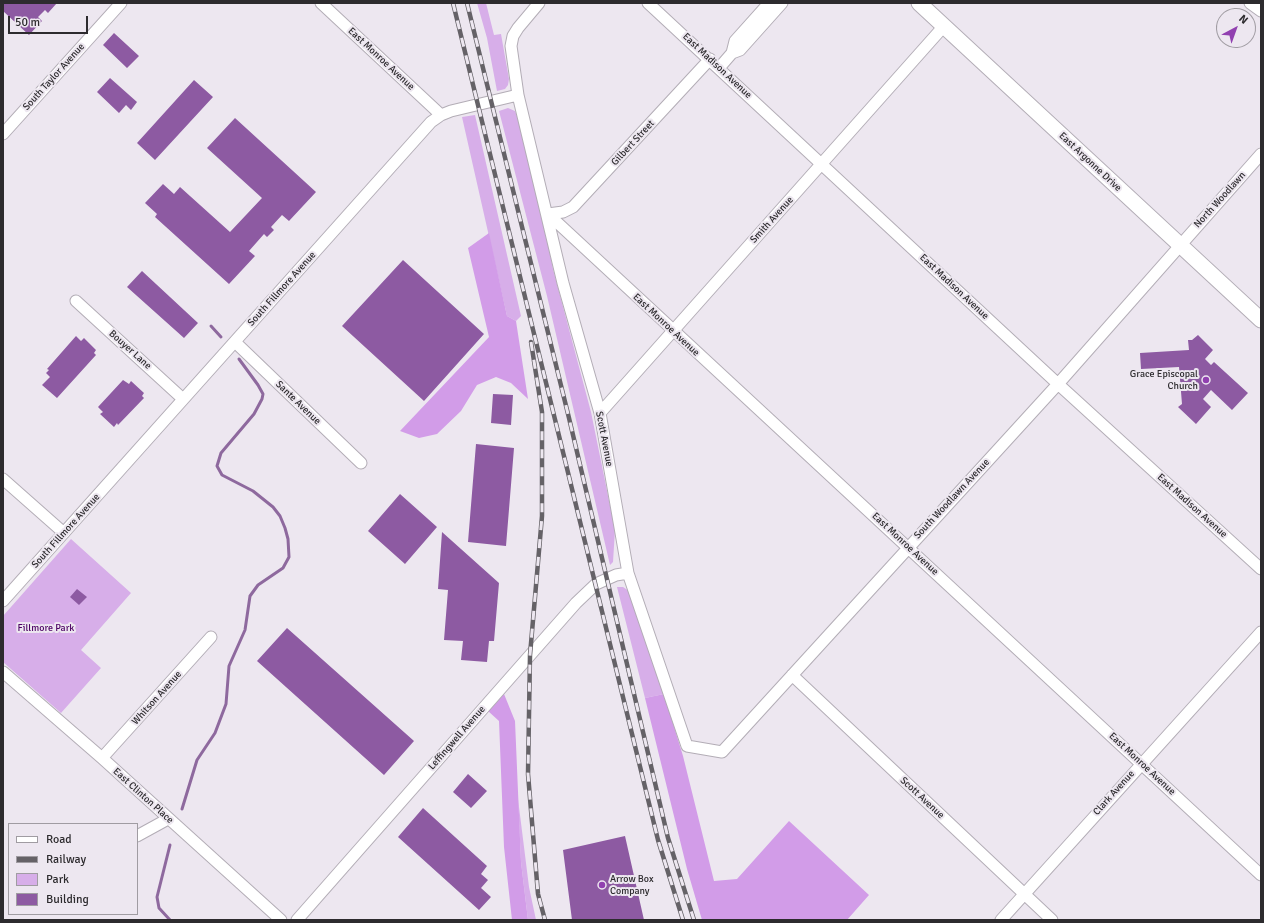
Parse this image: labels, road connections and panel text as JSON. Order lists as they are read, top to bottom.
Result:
{
  "streets": {
    "street": [
      "East Monroe Avenue",
      "East Madison Avenue",
      "South Taylor Avenue",
      "Gilbert Street",
      "East Argonne Drive",
      "North Woodlawn",
      "Smith Avenue",
      "South Fillmore Avenue",
      "Bouyer Lane",
      "Sante Avenue",
      "Scott Avenue",
      "South Woodlawn Avenue",
      "Whitson Avenue",
      "Leffingwell Avenue",
      "Clark Avenue",
      "East Clinton Place"
    ]
  },
  "crossings": [
    ["East Monroe Avenue", "Gilbert Street"],
    ["East Monroe Avenue", "Smith Avenue"],
    ["East Monroe Avenue", "South Fillmore Avenue"],
    ["East Monroe Avenue", "Scott Avenue"],
    ["East Monroe Avenue", "South Woodlawn Avenue"],
    ["East Monroe Avenue", "Clark Avenue"],
    ["East Madison Avenue", "Gilbert Street"],
    ["East Madison Avenue", "Smith Avenue"],
    ["East Madison Avenue", "South Woodlawn Avenue"],
    ["Gilbert Street", "Scott Avenue"],
    ["East Argonne Drive", "North Woodlawn"],
    ["East Argonne Drive", "Smith Avenue"],
    ["East Argonne Drive", "South Woodlawn Avenue"],
    ["North Woodlawn", "South Woodlawn Avenue"],
    ["Smith Avenue", "Scott Avenue"],
    ["South Fillmore Avenue", "Bouyer Lane"],
    ["South Fillmore Avenue", "Sante Avenue"],
    ["South Fillmore Avenue", "Scott Avenue"],
    ["Scott Avenue", "South Woodlawn Avenue"],
    ["Scott Avenue", "Leffingwell Avenue"],
    ["Scott Avenue", "Clark Avenue"],
    ["Whitson Avenue", "East Clinton Place"]
  ],
  "parks": ["Fillmore Park"],
  "places": ["Grace Episcopal Church", "Arrow Box Company"],
  "legend": [
    "Road",
    "Railway",
    "Park",
    "Building"
  ],
  "scale_bar": "50 m",
  "north": "top right"
}
